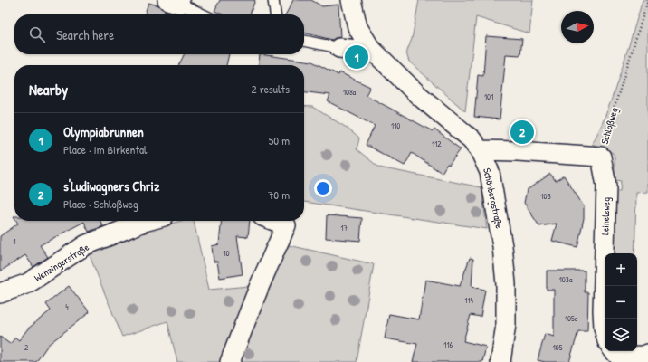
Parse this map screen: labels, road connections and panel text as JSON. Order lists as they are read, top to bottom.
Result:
{
  "streets": {
    "street": [
      "Schloßweg",
      "Schönbergstraße",
      "Leineleweg",
      "Wenzingerstraße"
    ]
  },
  "crossings": [
    ["Schloßweg", "Schönbergstraße"],
    ["Schloßweg", "Leineleweg"]
  ],
  "house_numbers": [
    "108a",
    "101",
    "110",
    "112",
    "103",
    "17",
    "1",
    "10",
    "103a",
    "114",
    "4",
    "105a",
    "116",
    "2",
    "105"
  ],
  "north": "right",
  "page": {
    "search": "Search here",
    "pins": ["1", "2"],
    "heading": ["Nearby", "2 results"],
    "list": [
      {
        "mark": "1",
        "name": "Olympiabrunnen",
        "note": "Place · Im Birkental",
        "value": "50 m"
      },
      {
        "mark": "2",
        "name": "s'Ludiwagners Chriz",
        "note": "Place · Schloßweg",
        "value": "70 m"
      }
    ],
    "map_buttons": ["+", "−"]
  }
}
